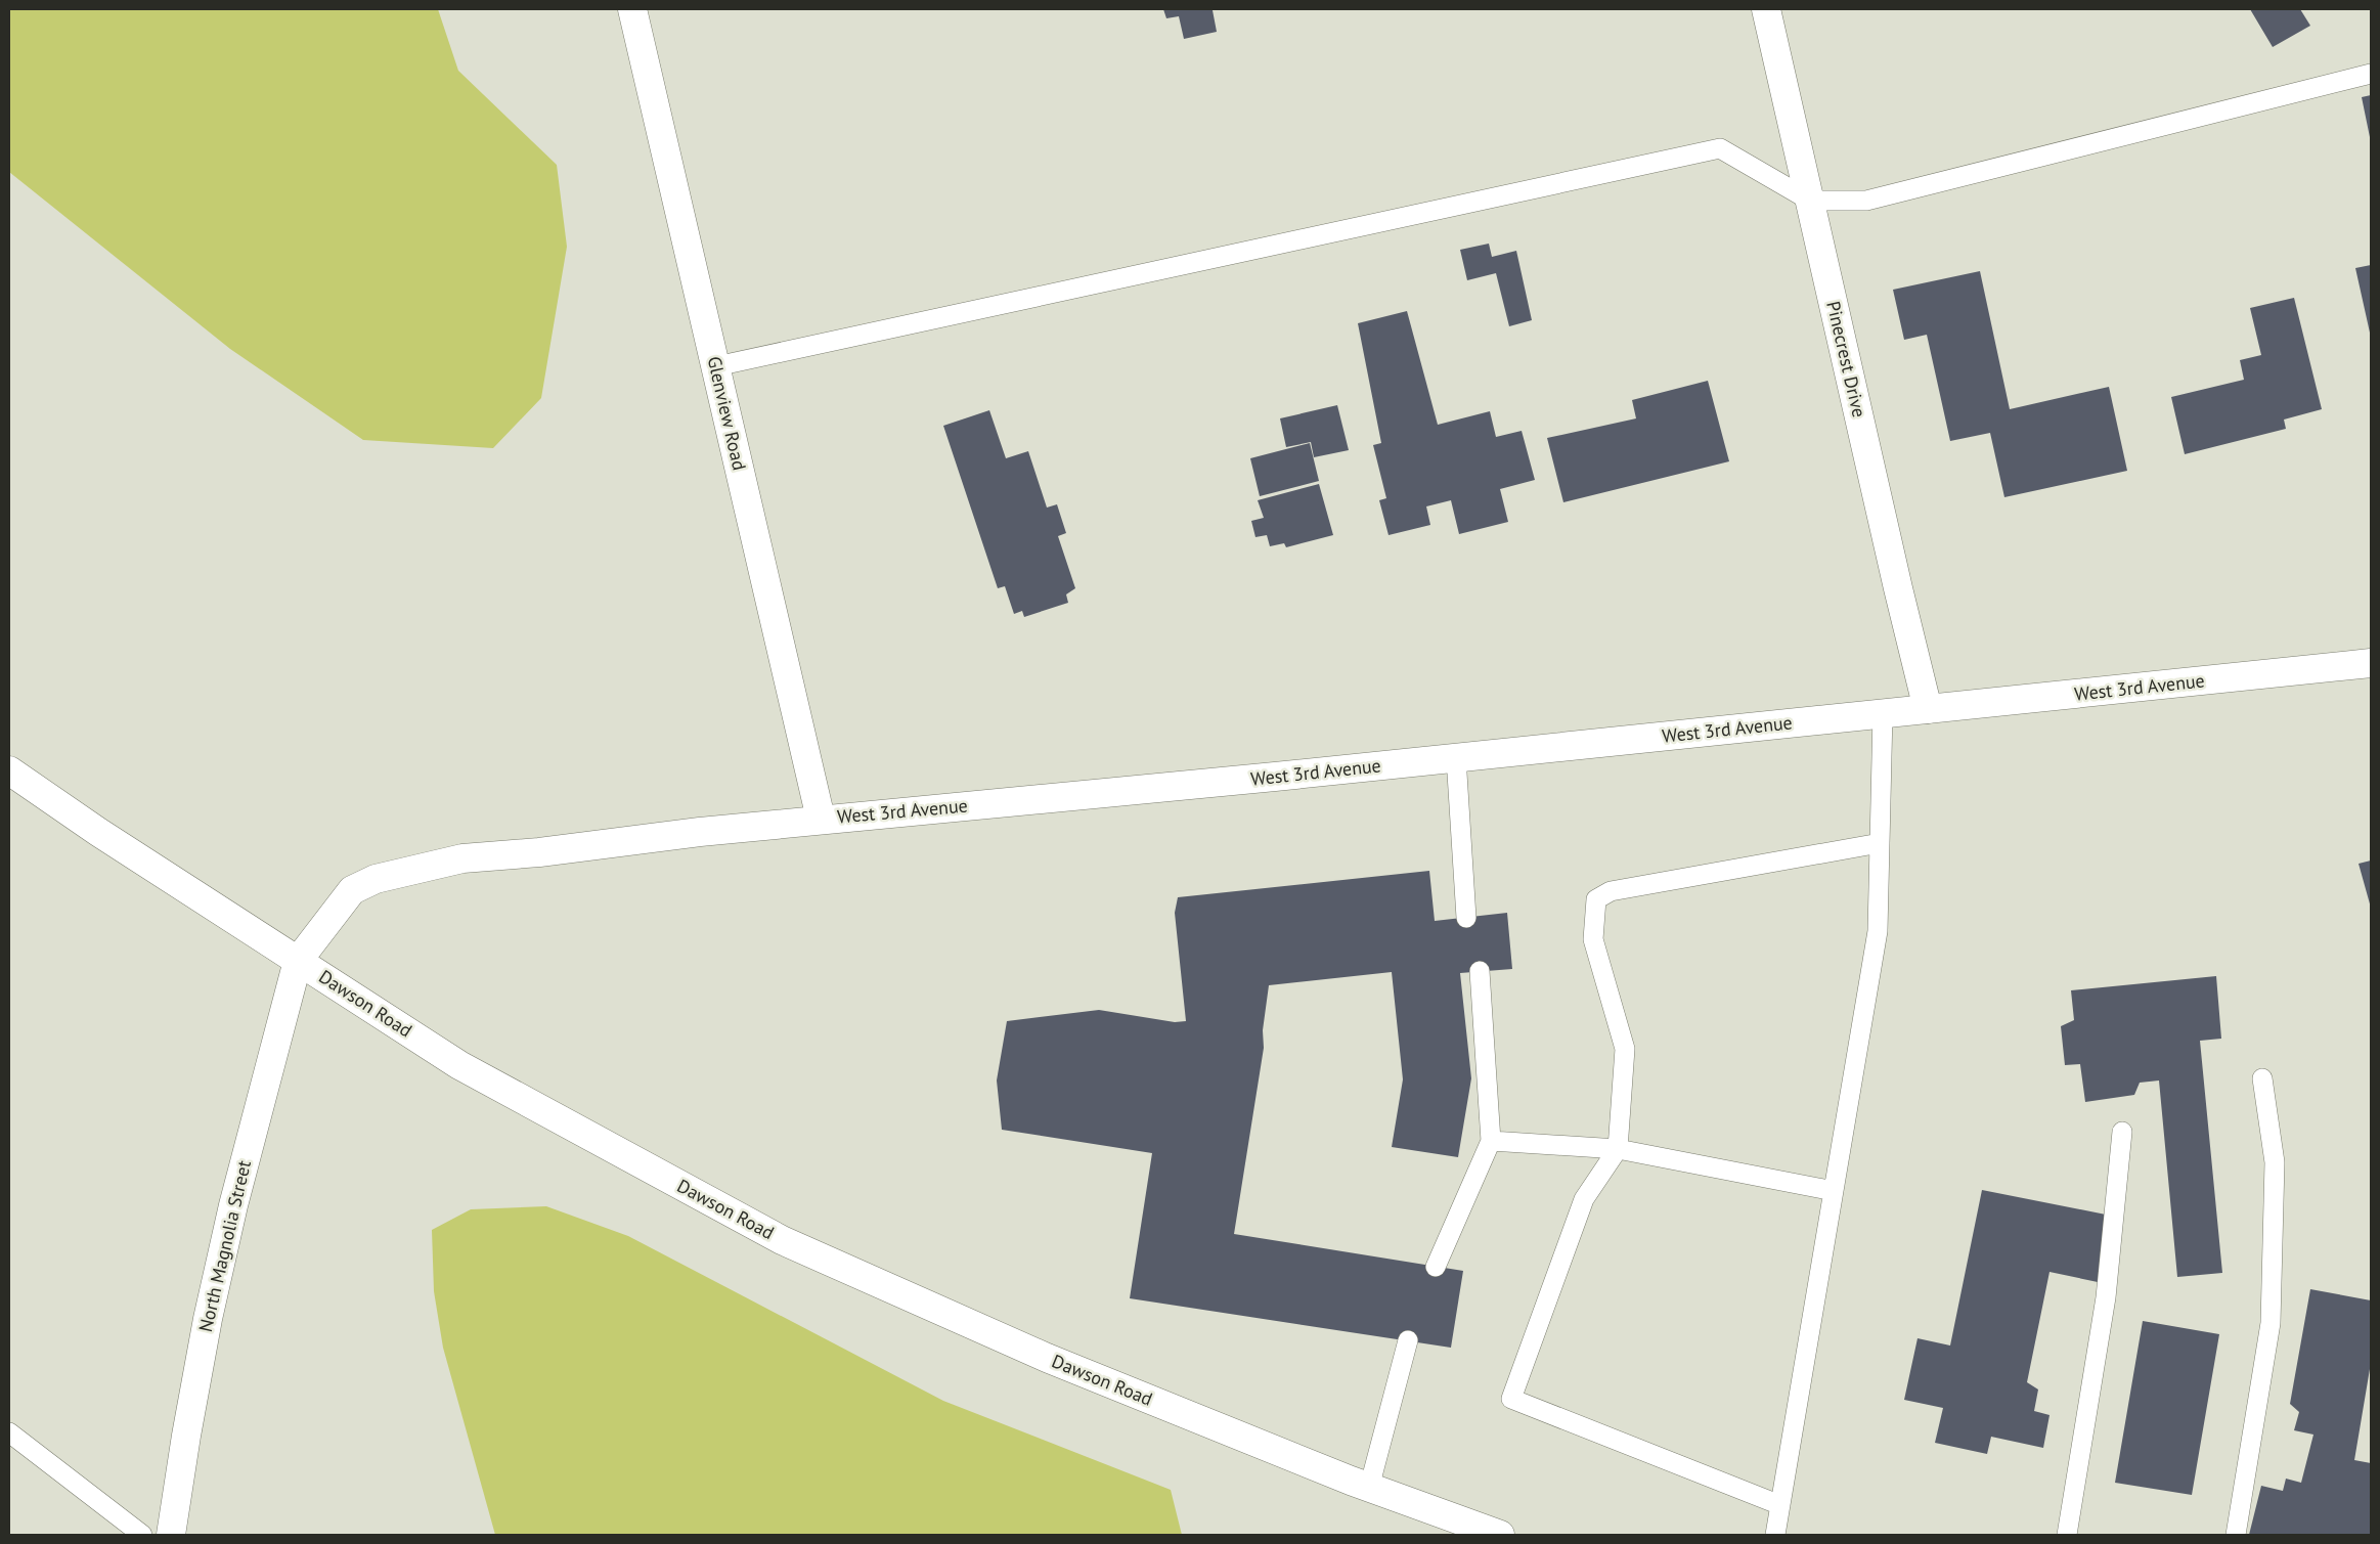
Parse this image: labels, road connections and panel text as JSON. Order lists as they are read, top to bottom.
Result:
{
  "streets": {
    "street": [
      "Pinecrest Drive",
      "Glenview Road",
      "West 3rd Avenue",
      "Dawson Road",
      "North Magnolia Street"
    ]
  },
  "crossings": [
    ["Pinecrest Drive", "West 3rd Avenue"],
    ["Glenview Road", "West 3rd Avenue"],
    ["West 3rd Avenue", "Dawson Road"],
    ["West 3rd Avenue", "North Magnolia Street"],
    ["Dawson Road", "North Magnolia Street"]
  ]
}
